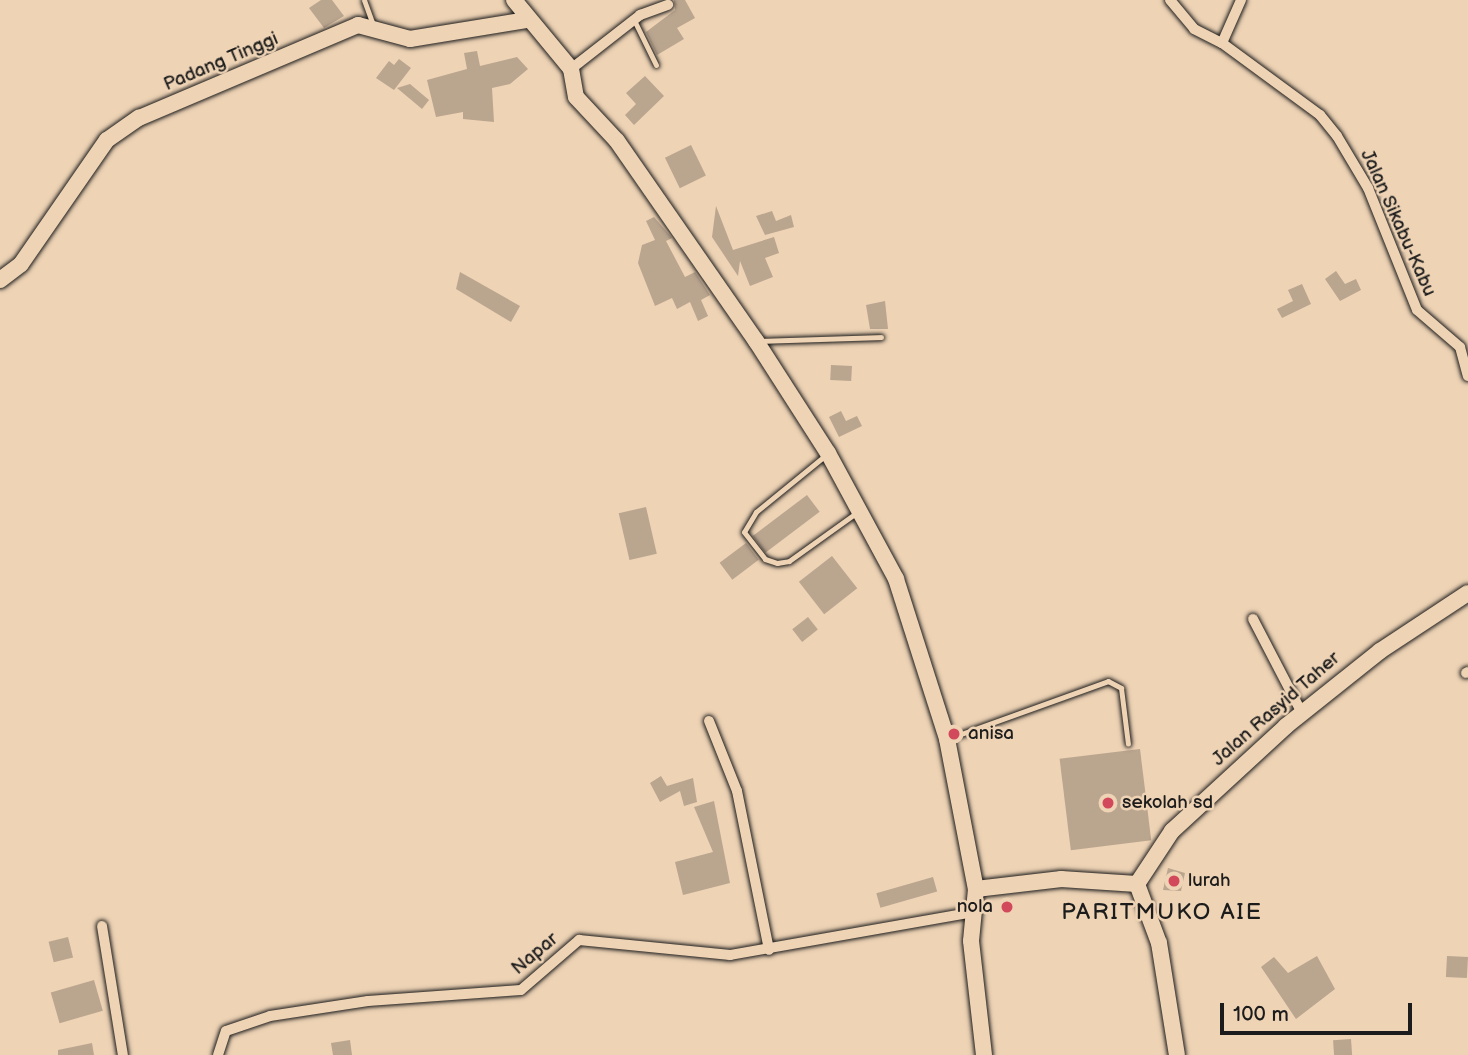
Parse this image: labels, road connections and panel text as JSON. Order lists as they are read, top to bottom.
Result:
{
  "streets": {
    "street": [
      "Padang Tinggi",
      "Jalan Sikabu-Kabu",
      "Jalan Rasyid Taher",
      "Napar"
    ]
  },
  "districts": ["PARITMUKO AIE"],
  "places": [
    "anisa",
    "sekolah sd",
    "lurah",
    "nola"
  ],
  "scale_bar": "100 m"
}
